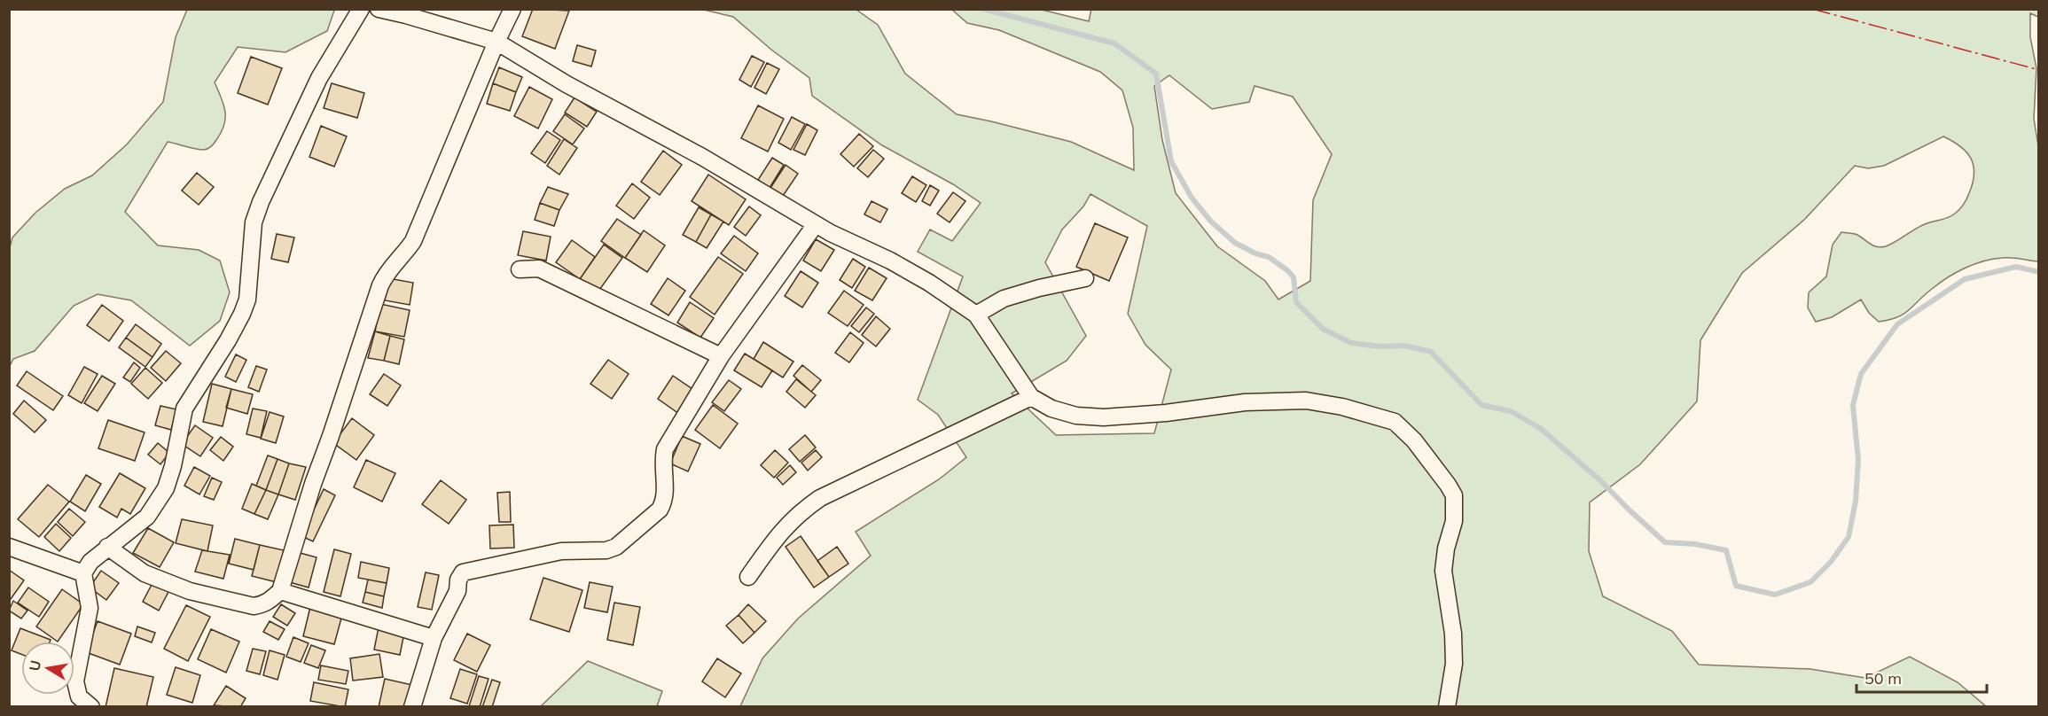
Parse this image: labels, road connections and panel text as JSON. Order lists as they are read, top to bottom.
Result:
{
  "scale_bar": "50 m",
  "north": "left"
}
